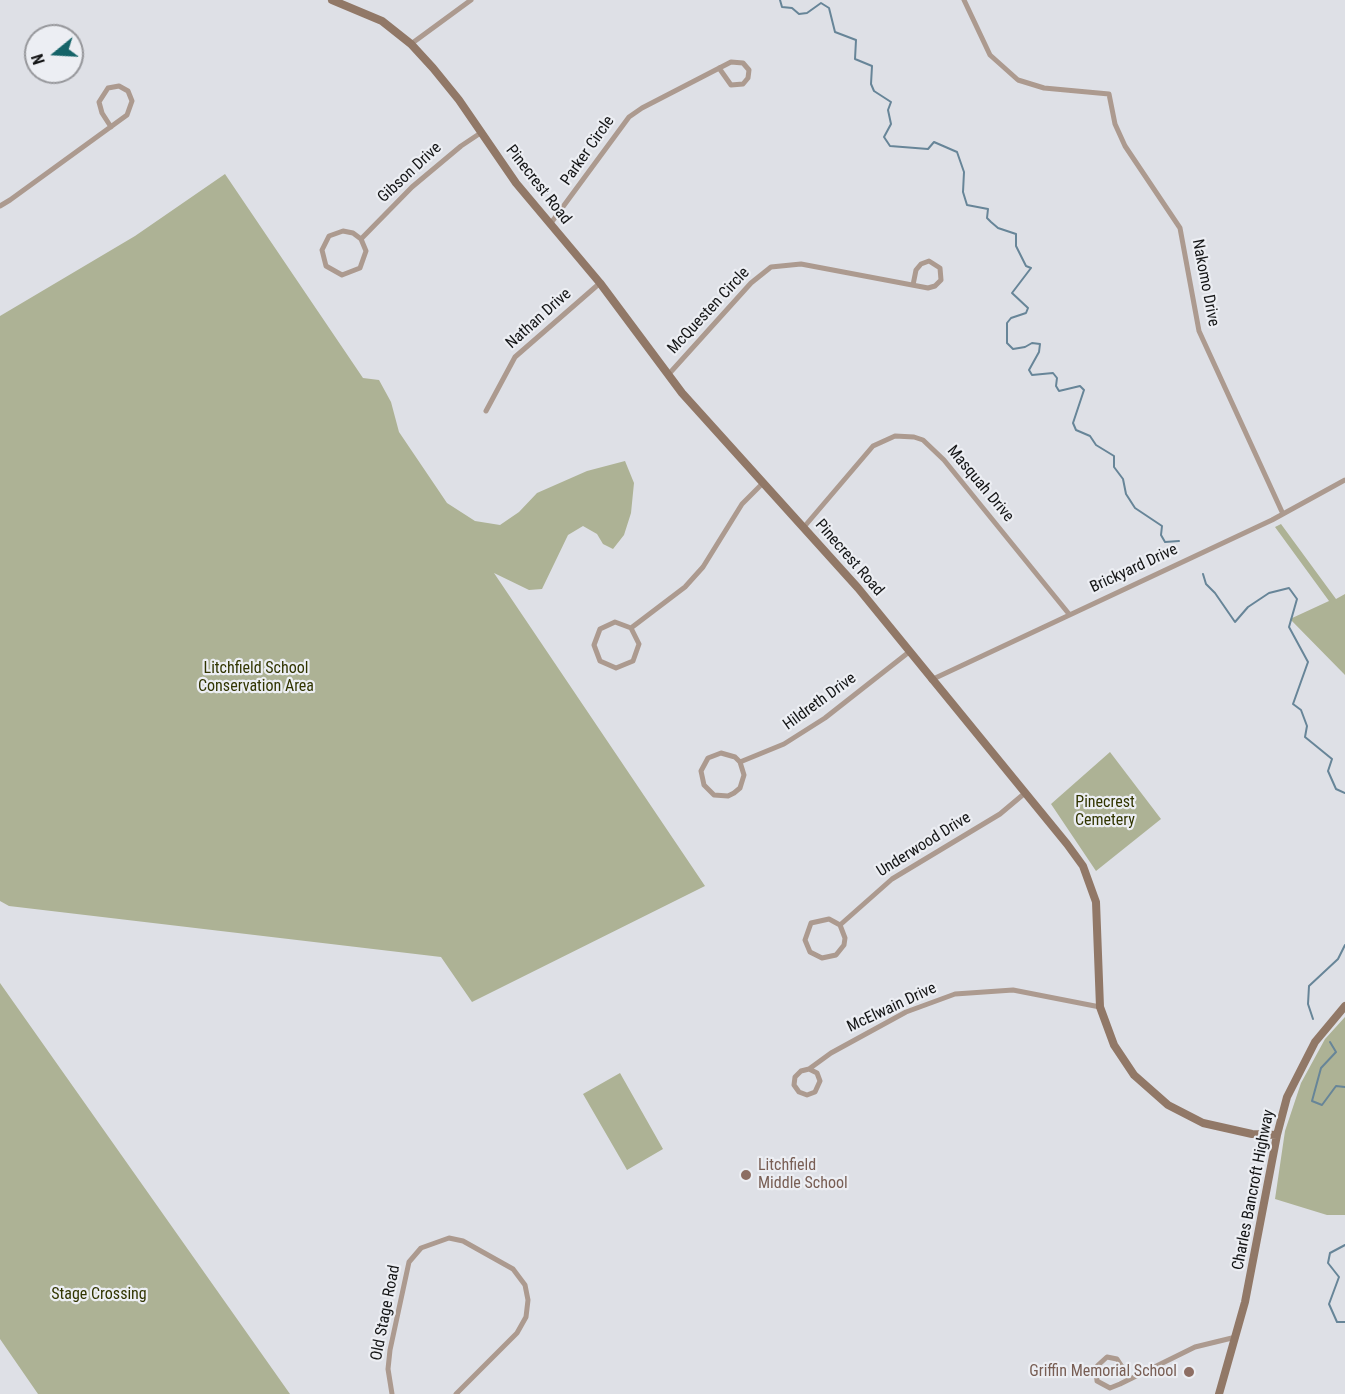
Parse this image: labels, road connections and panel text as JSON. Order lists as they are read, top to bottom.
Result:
{
  "streets": {
    "street": [
      "Parker Circle",
      "Gibson Drive",
      "Pinecrest Road",
      "Nakomo Drive",
      "McQuesten Circle",
      "Nathan Drive",
      "Masquah Drive",
      "Brickyard Drive",
      "Hildreth Drive",
      "Underwood Drive",
      "McElwain Drive",
      "Charles Bancroft Highway",
      "Old Stage Road"
    ]
  },
  "crossings": [
    ["Parker Circle", "Pinecrest Road"],
    ["Gibson Drive", "Pinecrest Road"],
    ["Pinecrest Road", "McQuesten Circle"],
    ["Pinecrest Road", "Nathan Drive"],
    ["Pinecrest Road", "Masquah Drive"],
    ["Pinecrest Road", "Brickyard Drive"],
    ["Pinecrest Road", "Hildreth Drive"],
    ["Pinecrest Road", "Underwood Drive"],
    ["Pinecrest Road", "McElwain Drive"],
    ["Pinecrest Road", "Charles Bancroft Highway"],
    ["Nakomo Drive", "Brickyard Drive"],
    ["Masquah Drive", "Brickyard Drive"]
  ],
  "parks": ["Litchfield School Conservation Area", "Pinecrest Cemetery", "Stage Crossing"],
  "places": ["Litchfield Middle School", "Griffin Memorial School"],
  "north": "left"
}
